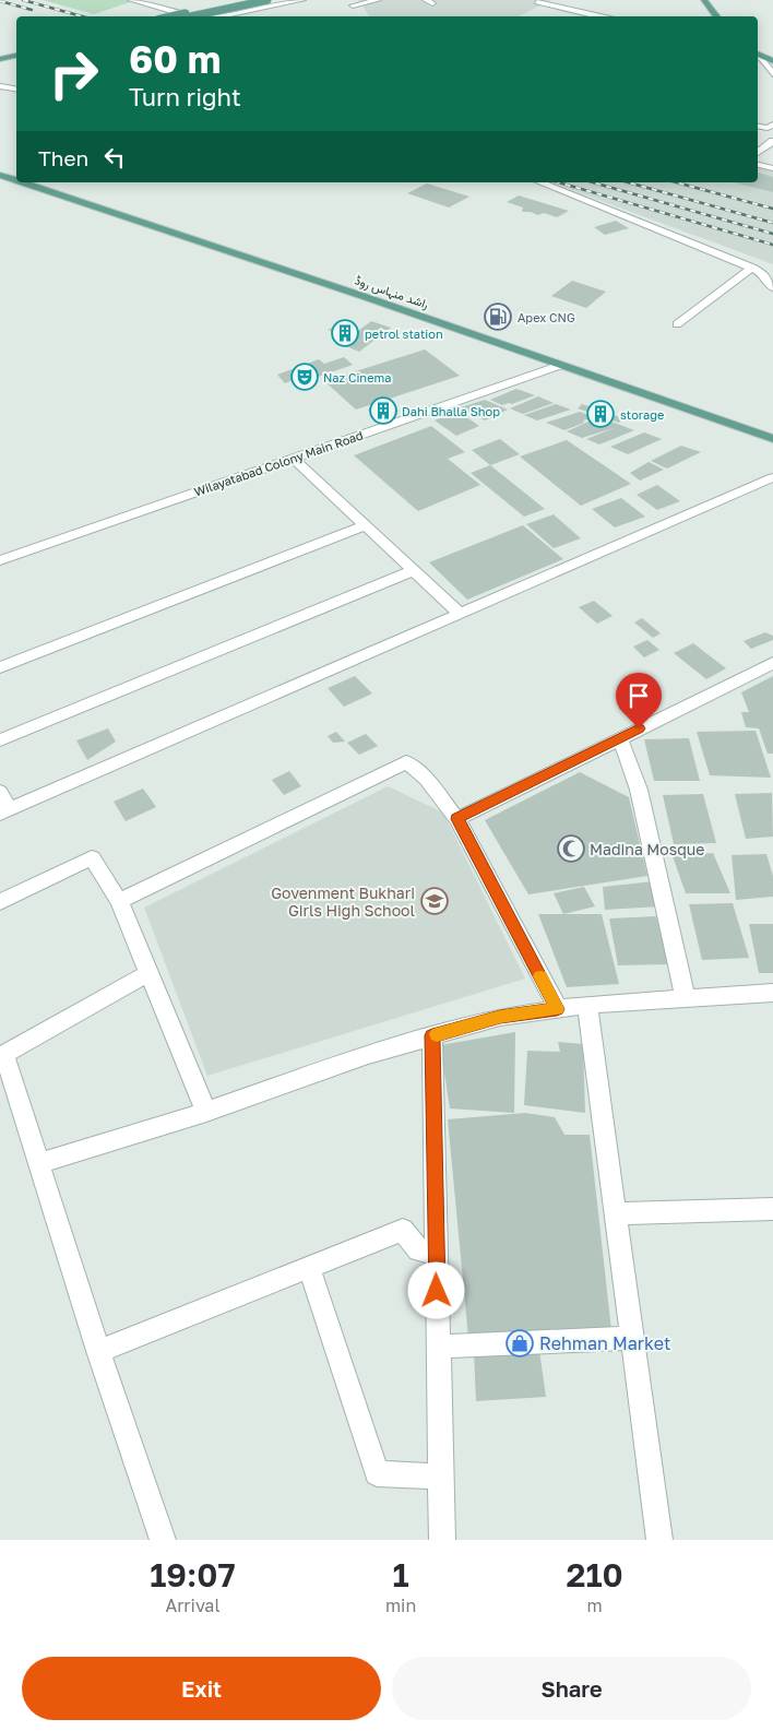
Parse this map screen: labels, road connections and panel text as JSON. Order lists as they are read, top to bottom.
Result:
{
  "streets": {
    "main road": ["راشد منہاس روڈ"],
    "street": ["Wilayatabad Colony Main Road"]
  },
  "crossings": [
    ["راشد منہاس روڈ", "Wilayatabad Colony Main Road"]
  ],
  "places": {
    "fuel station": ["Apex CNG"],
    "building": ["petrol station", "Dahi Bhalla Shop", "storage"],
    "theatre": ["Naz Cinema"],
    "mosque": ["Madina Mosque"],
    "school or university": ["Govenment Bukhari Girls High School"],
    "shop": ["Rehman Market"]
  },
  "page": {
    "turn": ["60 m", "Turn right"],
    "then": "Then",
    "eta": [
      "19:07",
      "Arrival",
      "1",
      "min",
      "210",
      "m"
    ],
    "buttons": ["Exit", "Share"]
  }
}
